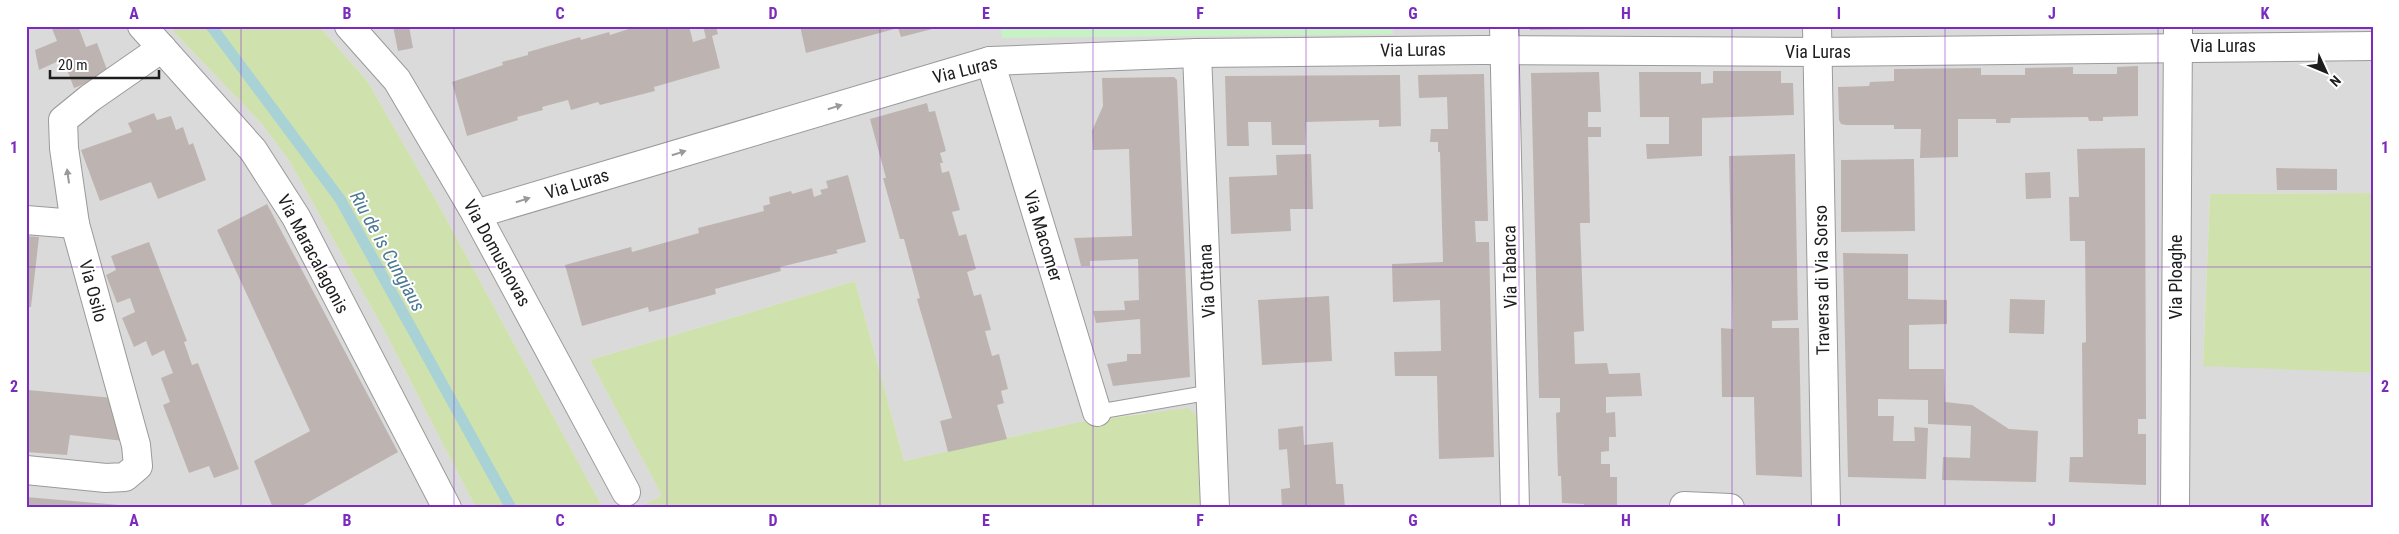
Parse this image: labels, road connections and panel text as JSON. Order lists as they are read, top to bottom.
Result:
{
  "streets": {
    "street": [
      "Via Luras",
      "Via Macomer",
      "Via Domusnovas",
      "Via Maracalagonis",
      "Via Tabarca",
      "Via Ploaghe",
      "Traversa di Via Sorso",
      "Via Ottana",
      "Via Osilo"
    ]
  },
  "crossings": [
    ["Via Luras", "Via Macomer"],
    ["Via Luras", "Via Domusnovas"],
    ["Via Luras", "Via Tabarca"],
    ["Via Luras", "Via Ploaghe"],
    ["Via Luras", "Traversa di Via Sorso"],
    ["Via Luras", "Via Ottana"],
    ["Via Maracalagonis", "Via Osilo"]
  ],
  "water": ["Riu de is Cungiaus"],
  "scale_bar": "20 m",
  "north": "bottom right",
  "grid": {
    "columns": [
      "A",
      "B",
      "C",
      "D",
      "E",
      "F",
      "G",
      "H",
      "I",
      "J",
      "K"
    ],
    "rows": ["1", "2"]
  }
}
